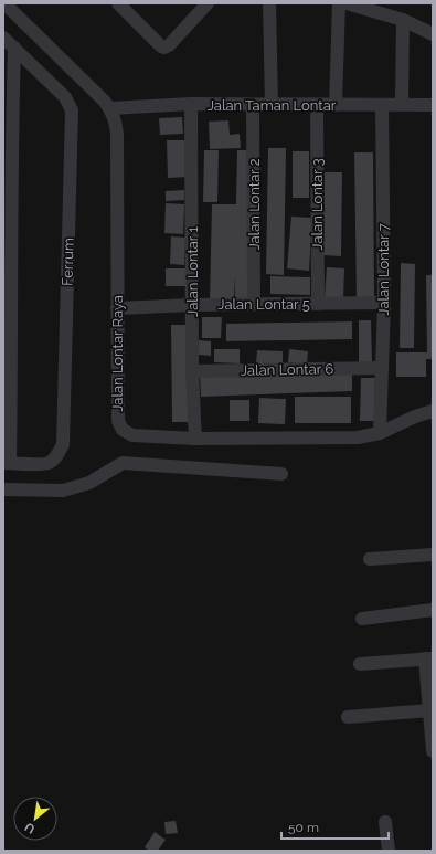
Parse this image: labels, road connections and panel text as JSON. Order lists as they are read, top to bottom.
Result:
{
  "streets": {
    "street": [
      "Jalan Taman Lontar",
      "Jalan Lontar 2",
      "Jalan Lontar 3",
      "Ferrum",
      "Jalan Lontar 7",
      "Jalan Lontar 1",
      "Jalan Lontar 5",
      "Jalan Lontar Raya",
      "Jalan Lontar 6"
    ]
  },
  "crossings": [
    ["Jalan Taman Lontar", "Jalan Lontar 2"],
    ["Jalan Taman Lontar", "Jalan Lontar 3"],
    ["Jalan Taman Lontar", "Jalan Lontar 7"],
    ["Jalan Taman Lontar", "Jalan Lontar 1"],
    ["Jalan Taman Lontar", "Jalan Lontar Raya"],
    ["Jalan Lontar 2", "Jalan Lontar 5"],
    ["Jalan Lontar 3", "Jalan Lontar 5"],
    ["Jalan Lontar 7", "Jalan Lontar 5"],
    ["Jalan Lontar 7", "Jalan Lontar Raya"],
    ["Jalan Lontar 7", "Jalan Lontar 6"],
    ["Jalan Lontar 1", "Jalan Lontar 5"],
    ["Jalan Lontar 1", "Jalan Lontar Raya"],
    ["Jalan Lontar 1", "Jalan Lontar 6"],
    ["Jalan Lontar 5", "Jalan Lontar Raya"]
  ],
  "scale_bar": "50 m",
  "north": "bottom left"
}
